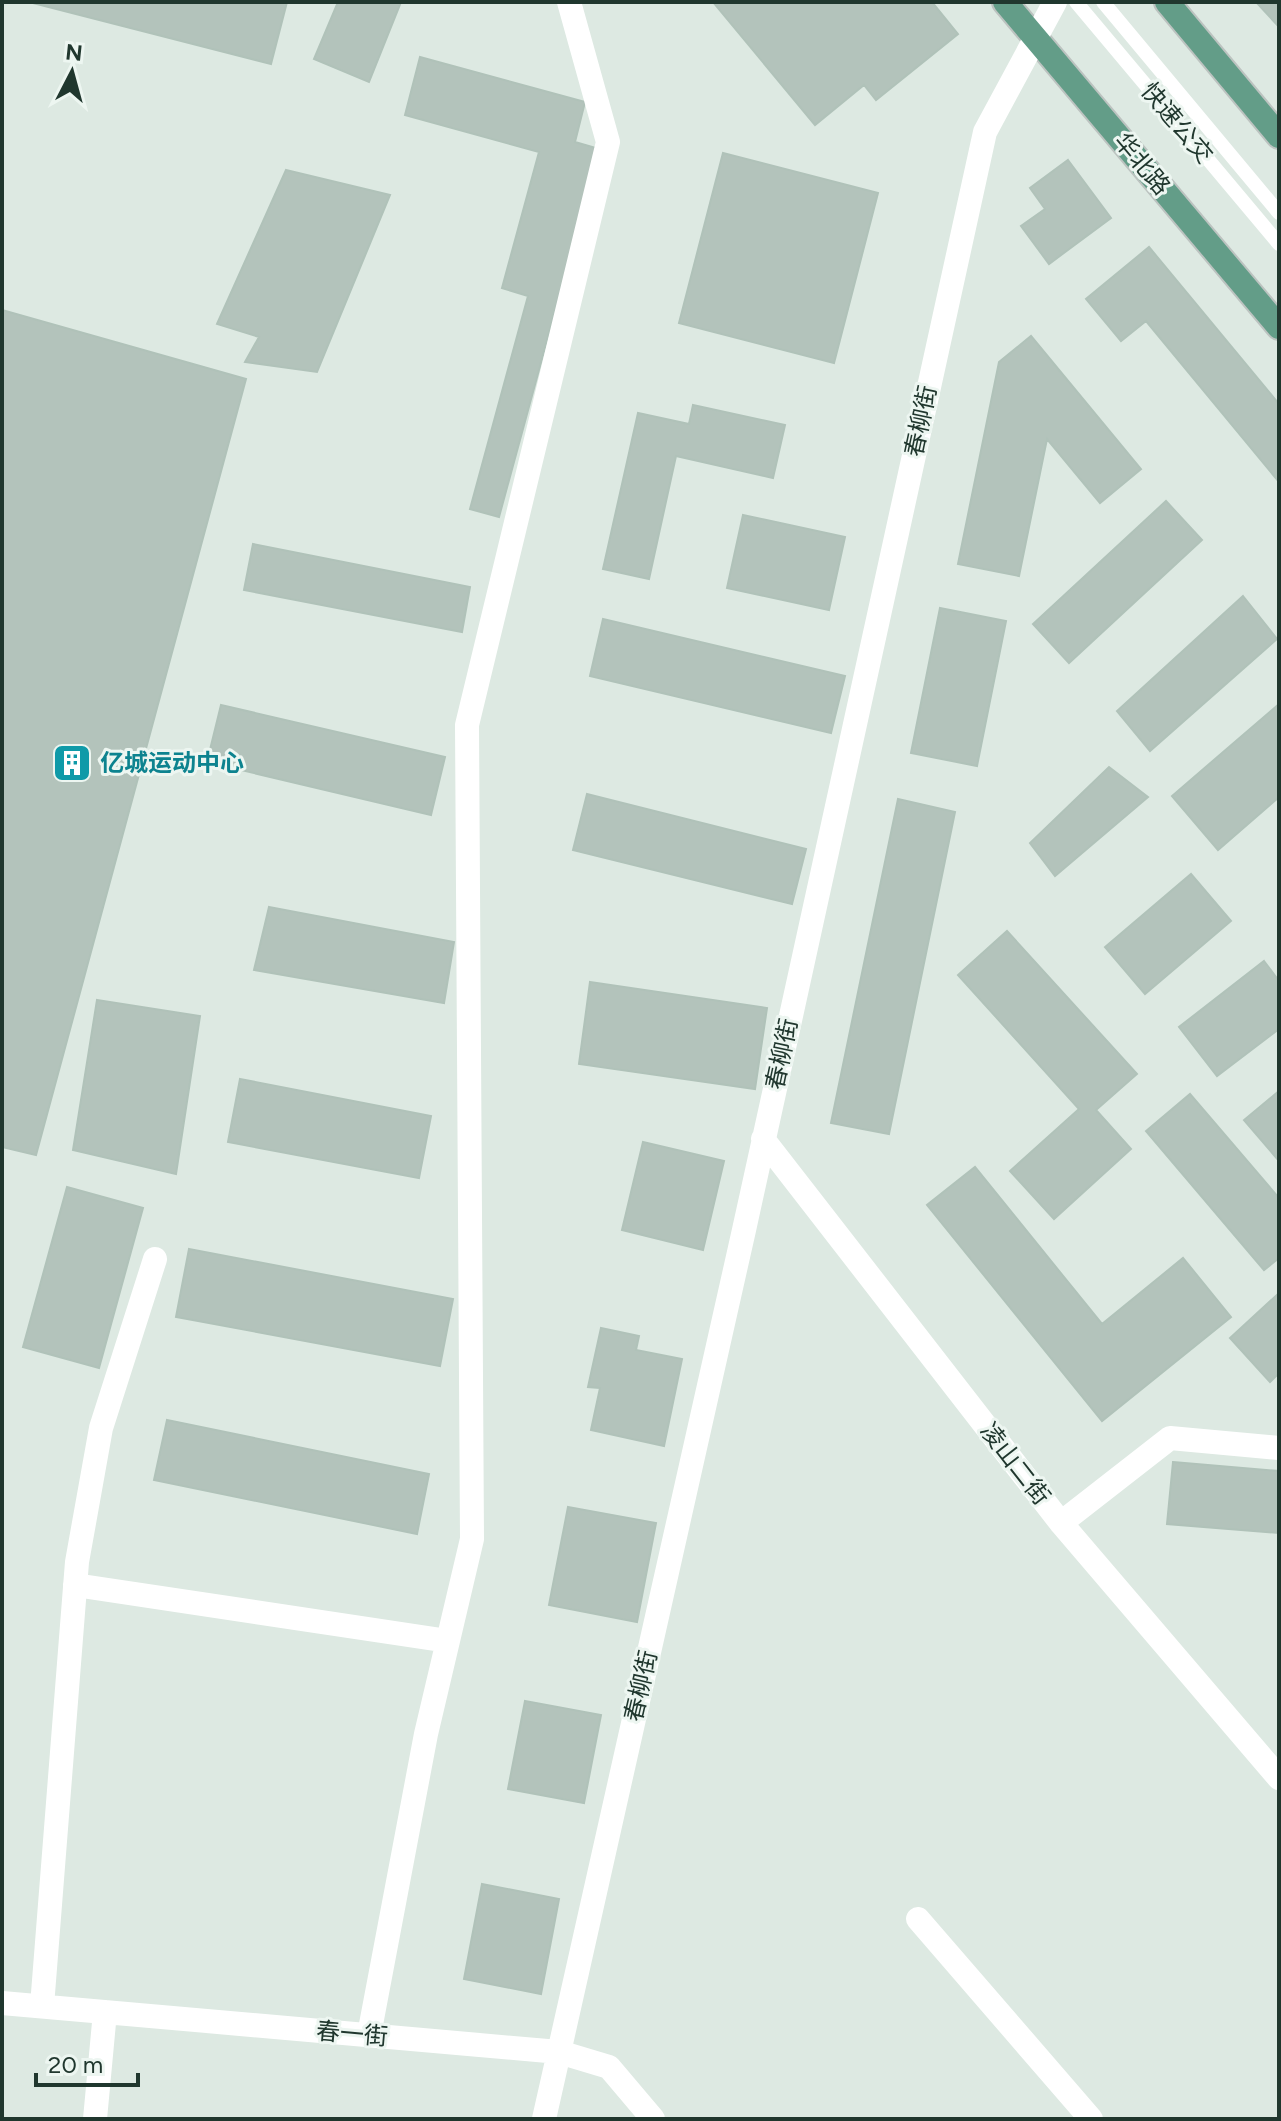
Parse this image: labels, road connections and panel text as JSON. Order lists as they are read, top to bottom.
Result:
{
  "streets": {
    "main road": ["华北路"],
    "street": ["春柳街", "凌山二街", "春一街"],
    "lane": ["快速公交"]
  },
  "crossings": [
    ["华北路", "春柳街"],
    ["春柳街", "凌山二街"],
    ["春柳街", "春一街"]
  ],
  "places": {
    "building": ["亿城运动中心"]
  },
  "scale_bar": "20 m",
  "north": "top"
}
